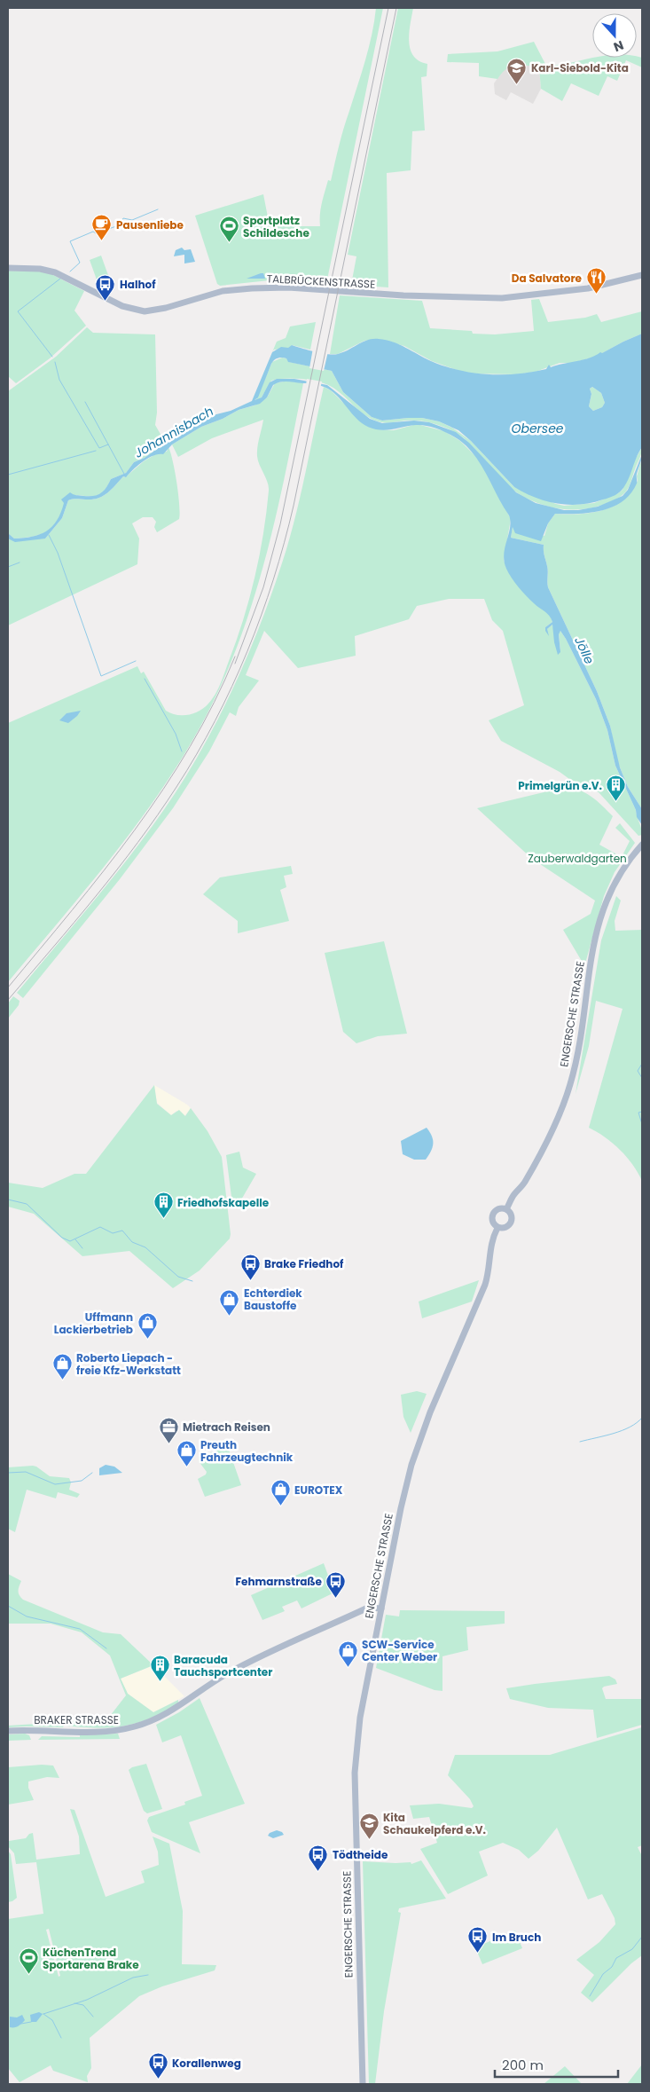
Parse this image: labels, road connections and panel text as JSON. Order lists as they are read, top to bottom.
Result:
{
  "streets": {
    "main road": ["TALBRÜCKENSTRASSE", "ENGERSCHE STRASSE", "BRAKER STRASSE"]
  },
  "crossings": [
    ["ENGERSCHE STRASSE", "BRAKER STRASSE"]
  ],
  "water": ["Obersee", "Johannisbach", "Jölle"],
  "parks": ["Zauberwaldgarten"],
  "places": {
    "school or university": ["Karl-Siebold-Kita", "Kita Schaukelpferd e.V."],
    "cafe": ["Pausenliebe"],
    "sports": ["Sportplatz Schildesche", "KüchenTrend Sportarena Brake"],
    "restaurant": ["Da Salvatore"],
    "bus stop": [
      "Halhof",
      "Brake Friedhof",
      "Fehmarnstraße",
      "Tödtheide",
      "Im Bruch",
      "Korallenweg"
    ],
    "building": ["Primelgrün e.V.", "Friedhofskapelle", "Baracuda Tauchsportcenter"],
    "shop": [
      "Echterdiek Baustoffe",
      "Uffmann Lackierbetrieb",
      "Roberto Liepach - freie Kfz-Werkstatt",
      "Preuth Fahrzeugtechnik",
      "EUROTEX",
      "SCW-Service Center Weber"
    ],
    "office": ["Mietrach Reisen"]
  },
  "scale_bar": "200 m",
  "north": "bottom"
}
